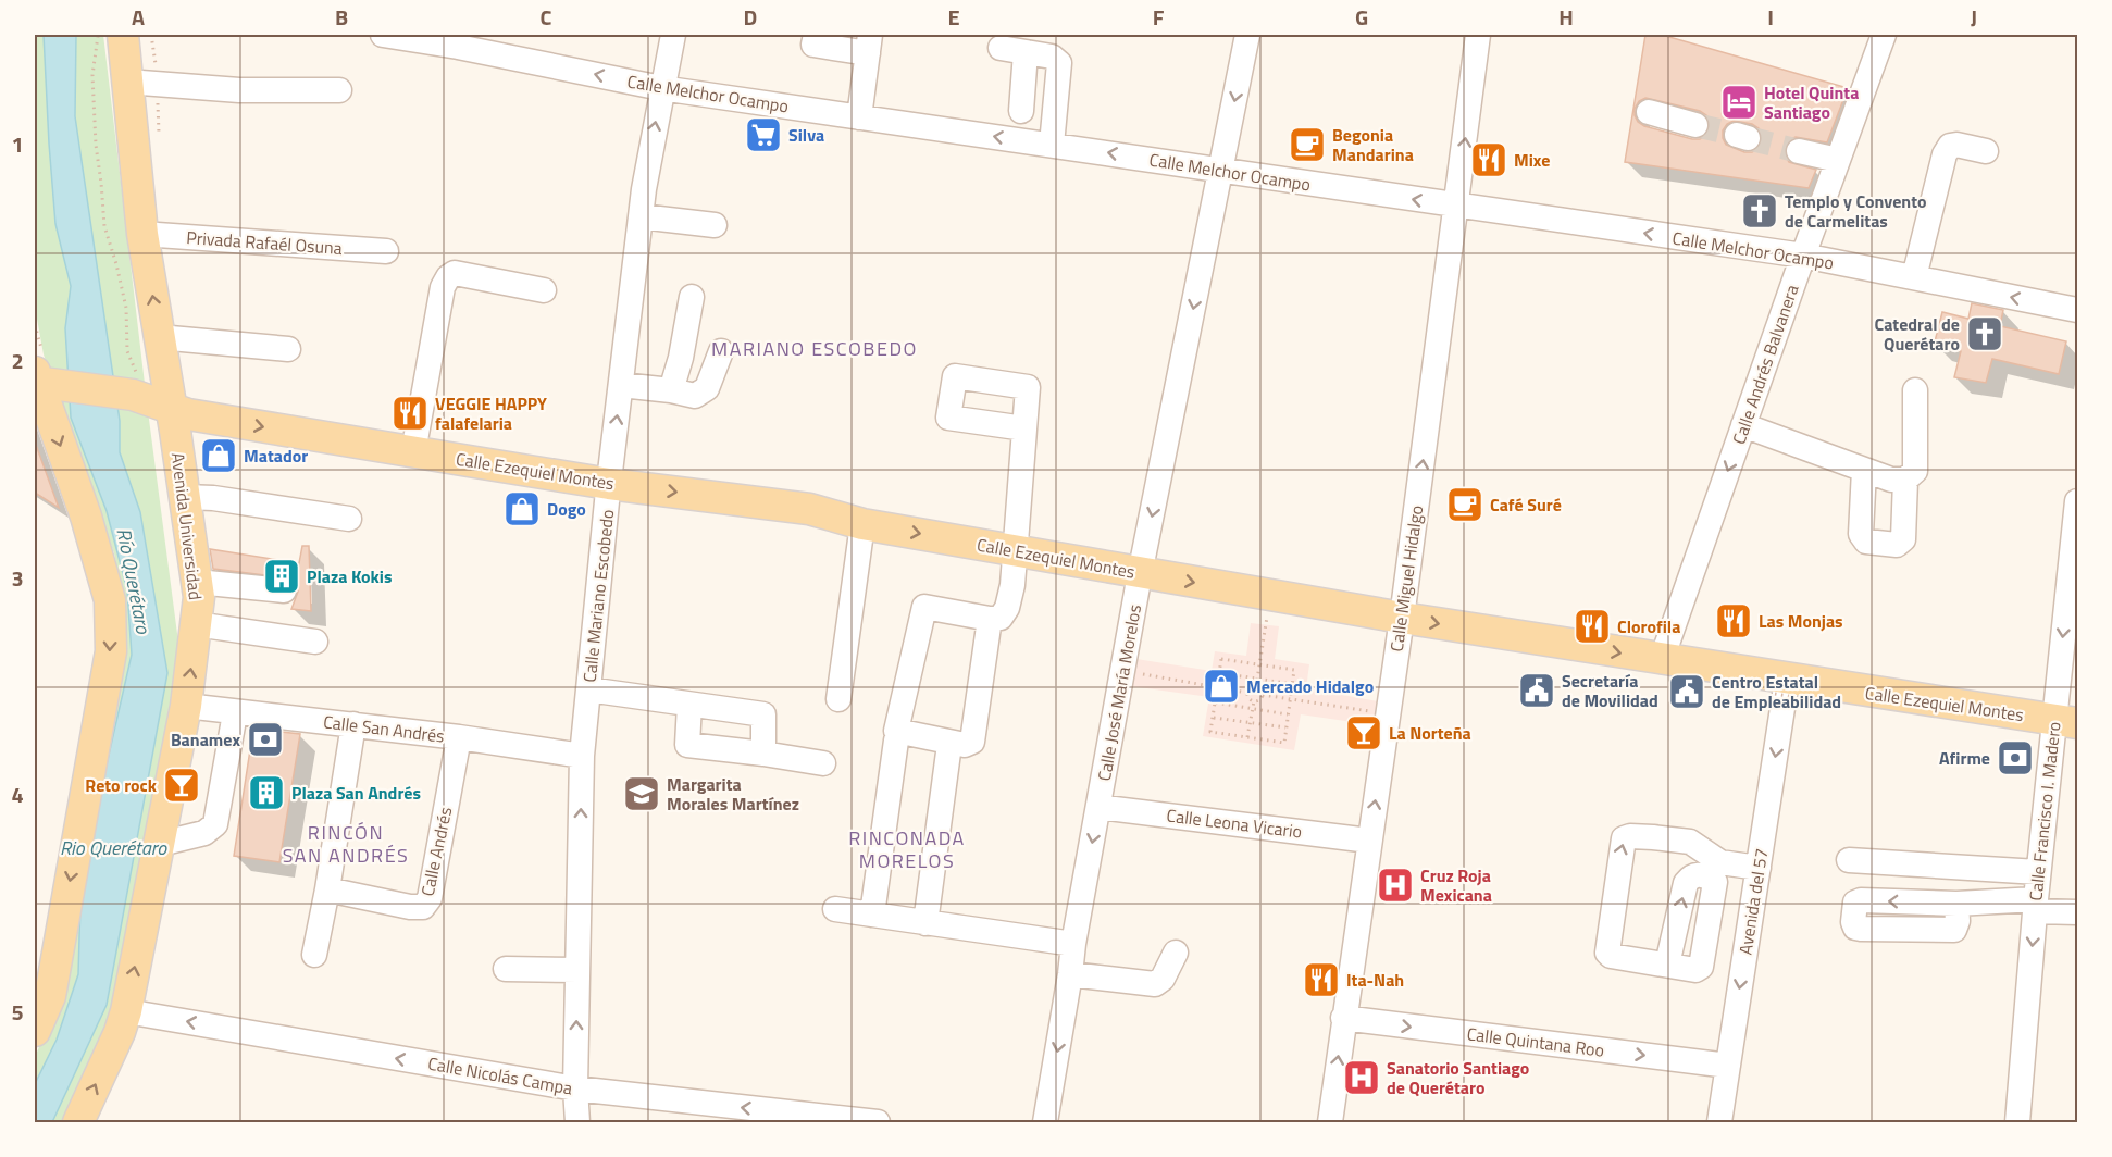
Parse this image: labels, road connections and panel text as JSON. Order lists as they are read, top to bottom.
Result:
{
  "streets": {
    "main road": ["Calle Ezequiel Montes", "Avenida Universidad"],
    "street": [
      "Calle Melchor Ocampo",
      "Privada Rafaél Osuna",
      "Calle Andrés Balvanera",
      "Calle Miguel Hidalgo",
      "Calle Mariano Escobedo",
      "Calle José María Morelos",
      "Calle San Andrés",
      "Calle Francisco I. Madero",
      "Calle Leona Vicario",
      "Calle Andrés",
      "Avenida del 57",
      "Calle Quintana Roo",
      "Calle Nicolás Campa"
    ]
  },
  "crossings": [
    ["Calle Melchor Ocampo", "Calle Andrés Balvanera"],
    ["Calle Melchor Ocampo", "Calle Miguel Hidalgo"],
    ["Calle Melchor Ocampo", "Calle Mariano Escobedo"],
    ["Calle Melchor Ocampo", "Calle José María Morelos"],
    ["Privada Rafaél Osuna", "Avenida Universidad"],
    ["Calle Andrés Balvanera", "Calle Ezequiel Montes"],
    ["Calle Ezequiel Montes", "Avenida Universidad"],
    ["Calle Ezequiel Montes", "Calle Miguel Hidalgo"],
    ["Calle Ezequiel Montes", "Calle Mariano Escobedo"],
    ["Calle Ezequiel Montes", "Calle José María Morelos"],
    ["Calle Ezequiel Montes", "Calle Francisco I. Madero"],
    ["Calle Ezequiel Montes", "Avenida del 57"],
    ["Avenida Universidad", "Calle San Andrés"],
    ["Avenida Universidad", "Calle Nicolás Campa"],
    ["Calle Miguel Hidalgo", "Calle Leona Vicario"],
    ["Calle Miguel Hidalgo", "Calle Quintana Roo"],
    ["Calle Mariano Escobedo", "Calle San Andrés"],
    ["Calle Mariano Escobedo", "Calle Nicolás Campa"],
    ["Calle José María Morelos", "Calle Leona Vicario"],
    ["Calle San Andrés", "Calle Andrés"],
    ["Avenida del 57", "Calle Quintana Roo"]
  ],
  "one_way": [
    "Calle Melchor Ocampo",
    "Calle Andrés Balvanera",
    "Calle Ezequiel Montes",
    "Calle Miguel Hidalgo",
    "Calle Mariano Escobedo",
    "Calle Francisco I. Madero",
    "Avenida del 57",
    "Calle Quintana Roo",
    "Calle Nicolás Campa"
  ],
  "districts": ["MARIANO ESCOBEDO", "RINCÓN SAN ANDRÉS", "RINCONADA MORELOS"],
  "water": ["Río Querétaro", "Rio Querétaro"],
  "places": {
    "hotel": ["Hotel Quinta Santiago"],
    "supermarket": ["Silva"],
    "cafe": ["Begonia Mandarina", "Café Suré"],
    "restaurant": [
      "Mixe",
      "VEGGIE HAPPY falafelaria",
      "Las Monjas",
      "Clorofila",
      "Ita-Nah"
    ],
    "church": ["Templo y Convento de Carmelitas", "Catedral de Querétaro"],
    "shop": ["Matador", "Dogo", "Mercado Hidalgo"],
    "building": ["Plaza Kokis", "Plaza San Andrés"],
    "public building": ["Secretaría de Movilidad", "Centro Estatal de Empleabilidad"],
    "bar": ["La Norteña", "Reto rock"],
    "bank": ["Banamex", "Afirme"],
    "school or university": ["Margarita Morales Martínez"],
    "hospital": ["Cruz Roja Mexicana", "Sanatorio Santiago de Querétaro"]
  },
  "grid": {
    "columns": [
      "A",
      "B",
      "C",
      "D",
      "E",
      "F",
      "G",
      "H",
      "I",
      "J"
    ],
    "rows": [
      "1",
      "2",
      "3",
      "4",
      "5"
    ]
  }
}
